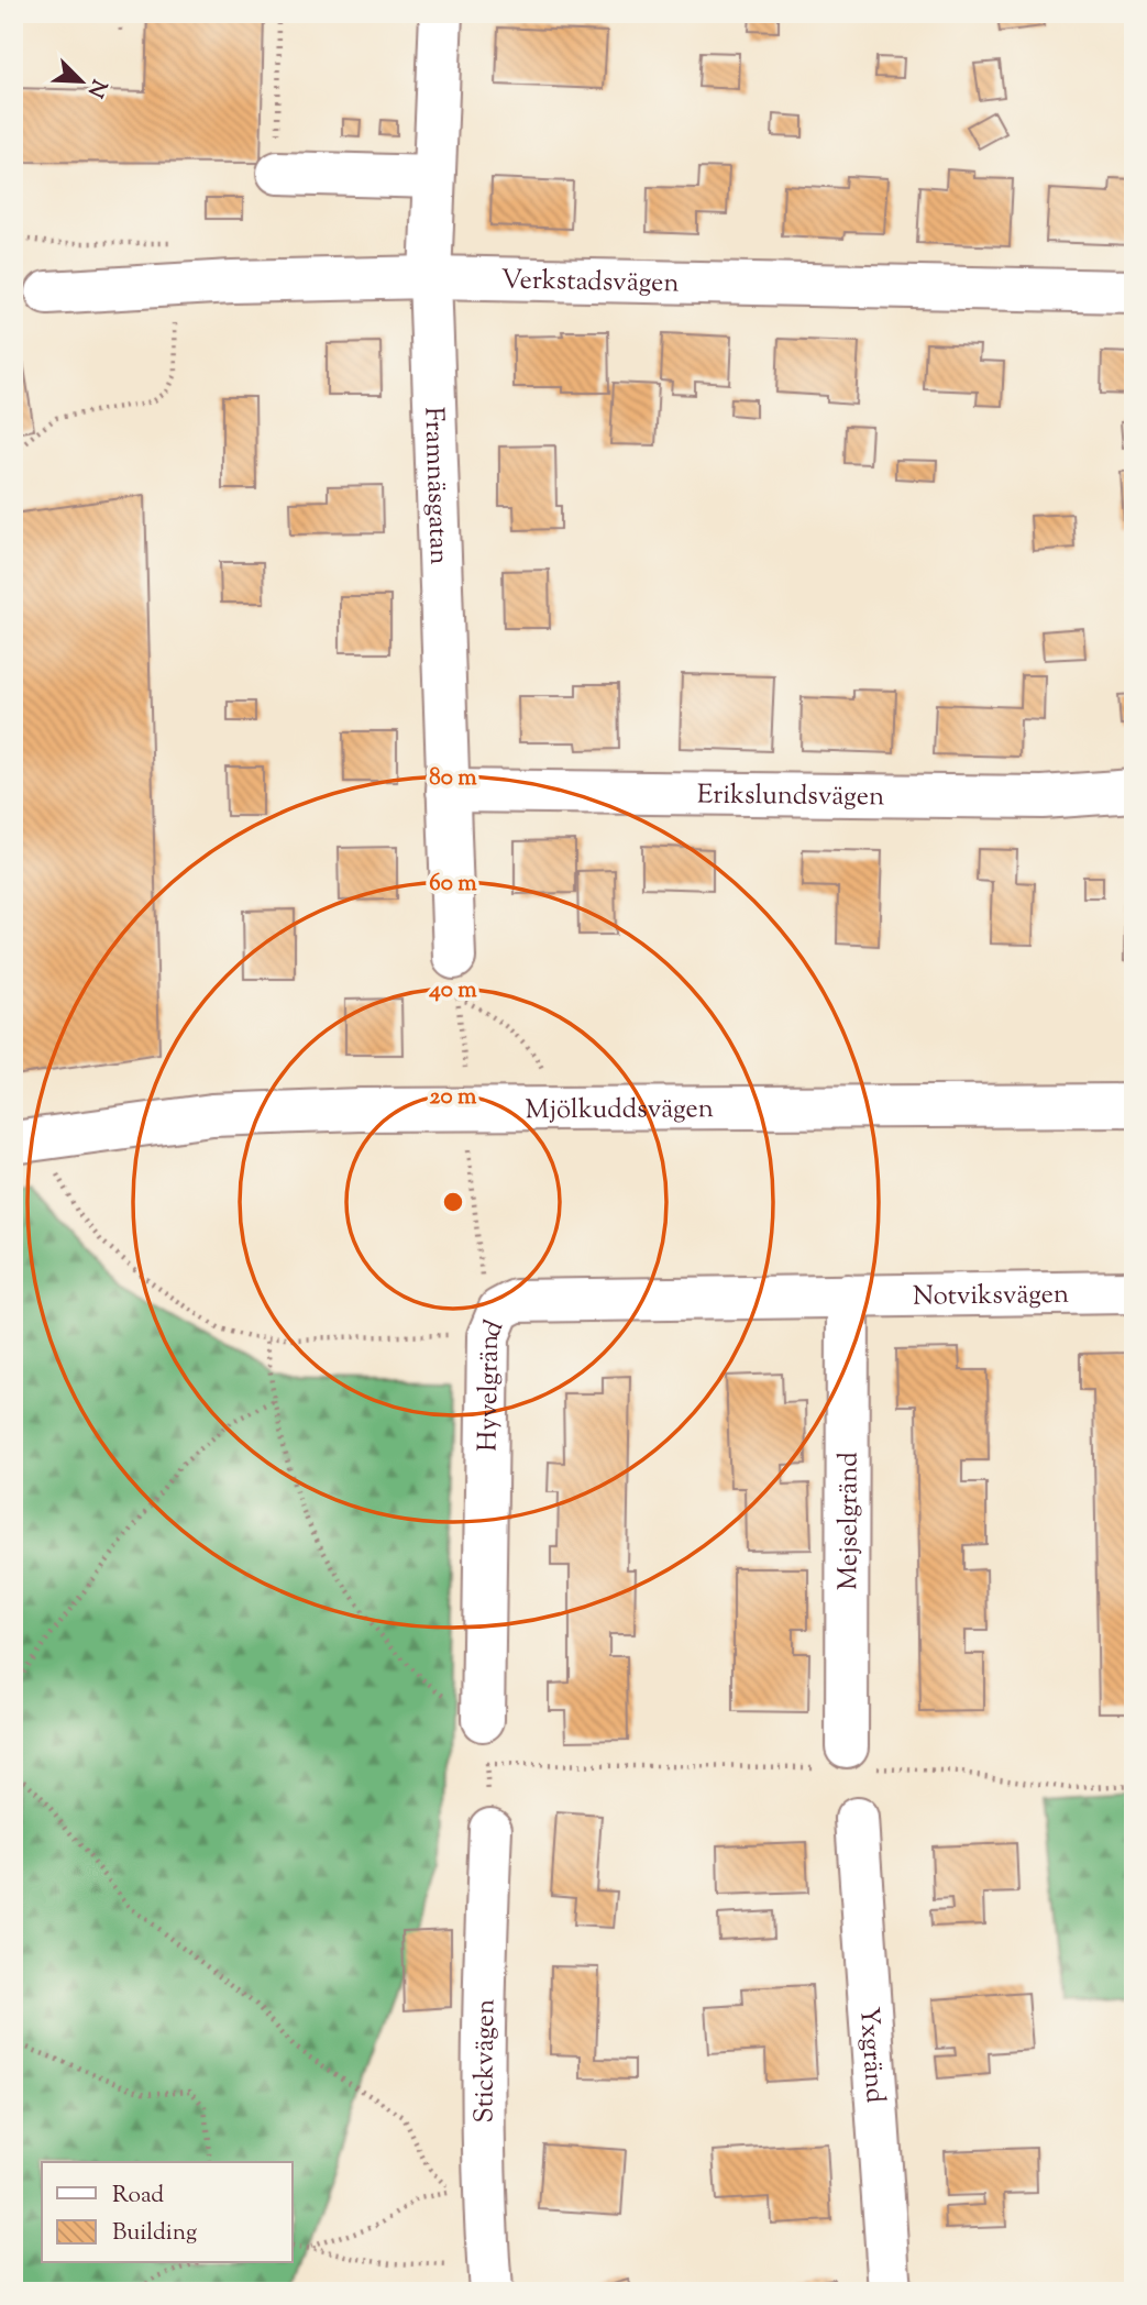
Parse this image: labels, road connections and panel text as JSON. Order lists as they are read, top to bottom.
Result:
{
  "streets": {
    "street": [
      "Verkstadsvägen",
      "Framnäsgatan",
      "Erikslundsvägen",
      "Mjölkuddsvägen",
      "Notviksvägen",
      "Hyvelgränd",
      "Mejselgränd",
      "Yxgränd",
      "Stickvägen"
    ]
  },
  "crossings": [
    ["Verkstadsvägen", "Framnäsgatan"],
    ["Framnäsgatan", "Erikslundsvägen"],
    ["Notviksvägen", "Hyvelgränd"],
    ["Notviksvägen", "Mejselgränd"],
    ["Hyvelgränd", "Mejselgränd"]
  ],
  "legend": ["Road", "Building"],
  "north": "bottom right",
  "rings": [
    "80 m",
    "60 m",
    "40 m",
    "20 m"
  ]
}
